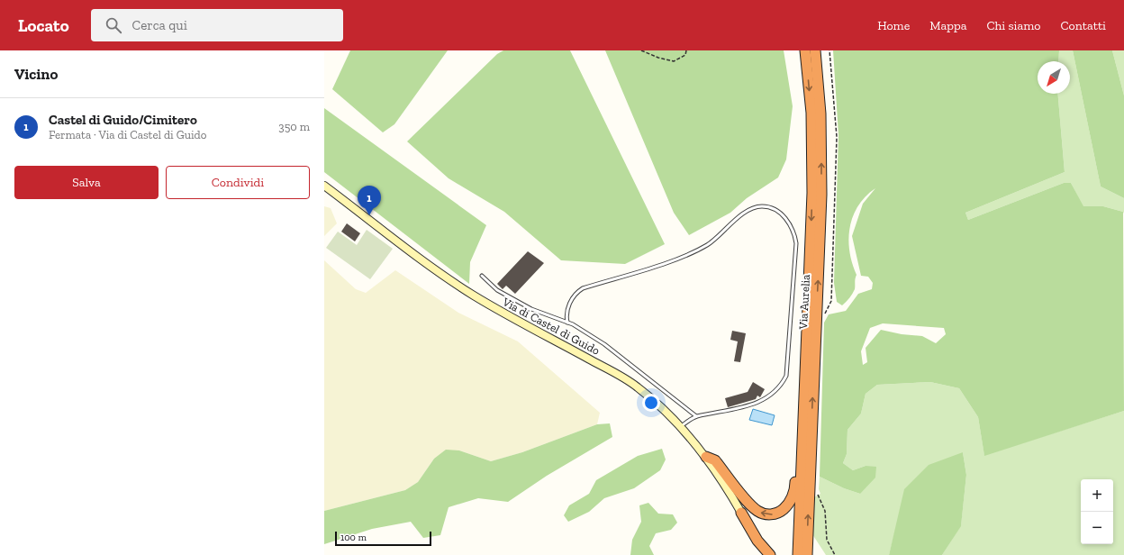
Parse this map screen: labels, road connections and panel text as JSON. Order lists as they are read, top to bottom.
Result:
{
  "streets": {
    "highway": ["Via Aurelia"],
    "street": ["Via di Castel di Guido"]
  },
  "scale_bar": "100 m",
  "north": "bottom left",
  "page": {
    "header": "Locato",
    "search": "Cerca qui",
    "nav": [
      "Home",
      "Mappa",
      "Chi siamo",
      "Contatti"
    ],
    "heading": "Vicino",
    "list": [
      {
        "mark": "1",
        "name": "Castel di Guido/Cimitero",
        "note": "Fermata · Via di Castel di Guido",
        "value": "350 m"
      }
    ],
    "buttons": ["Salva", "Condividi"],
    "pins": "1",
    "map_buttons": ["+", "−"],
    "scale": "100 m"
  }
}
